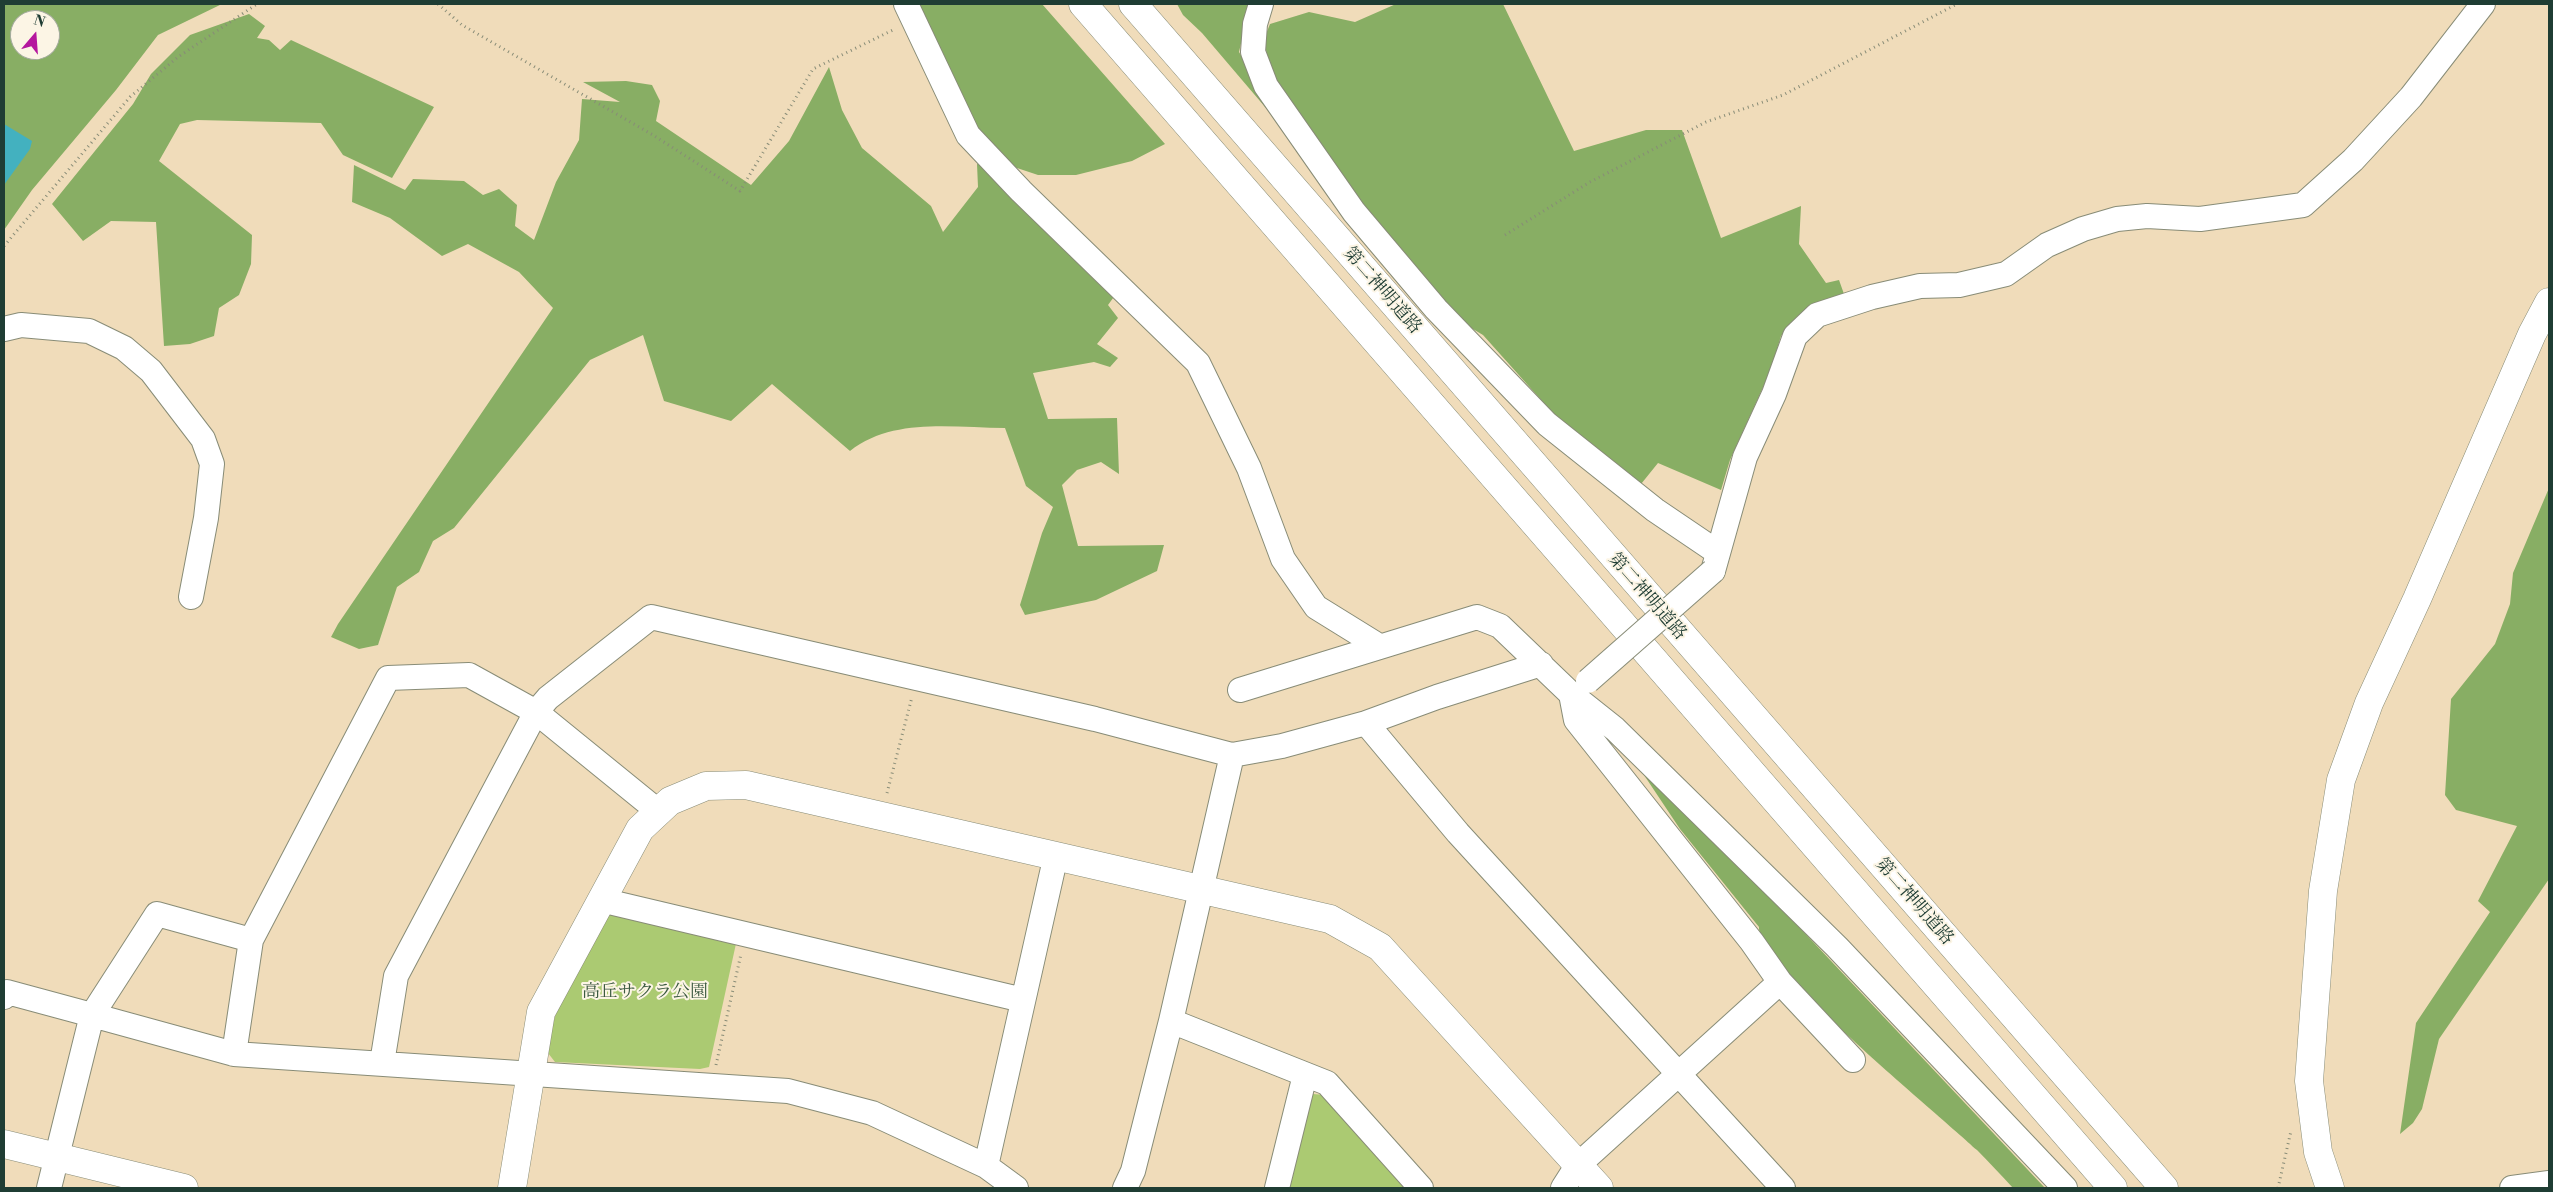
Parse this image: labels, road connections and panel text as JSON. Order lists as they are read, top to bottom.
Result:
{
  "streets": {
    "main road": ["第二神明道路"]
  },
  "parks": ["高丘サクラ公園"],
  "north": "top"
}
